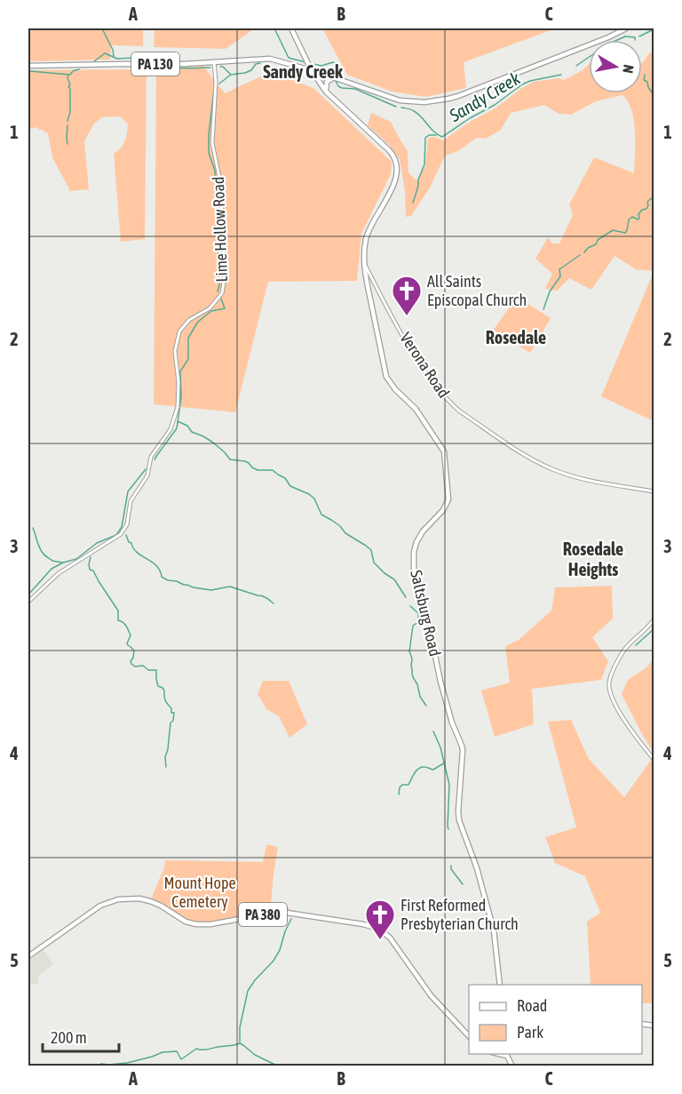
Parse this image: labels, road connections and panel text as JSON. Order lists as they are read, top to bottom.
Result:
{
  "streets": {
    "main road": [
      "PA 130",
      "Verona Road",
      "Saltsburg Road",
      "PA 380"
    ],
    "street": ["Lime Hollow Road"]
  },
  "crossings": [
    ["PA 130", "Lime Hollow Road"],
    ["PA 130", "Verona Road"],
    ["Verona Road", "Saltsburg Road"]
  ],
  "districts": ["Sandy Creek", "Rosedale", "Rosedale Heights"],
  "water": ["Sandy Creek"],
  "parks": ["Mount Hope Cemetery"],
  "places": {
    "church": ["All Saints Episcopal Church", "First Reformed Presbyterian Church"]
  },
  "legend": ["Road", "Park"],
  "scale_bar": "200 m",
  "north": "right",
  "grid": {
    "columns": ["A", "B", "C"],
    "rows": [
      "1",
      "2",
      "3",
      "4",
      "5"
    ]
  }
}
